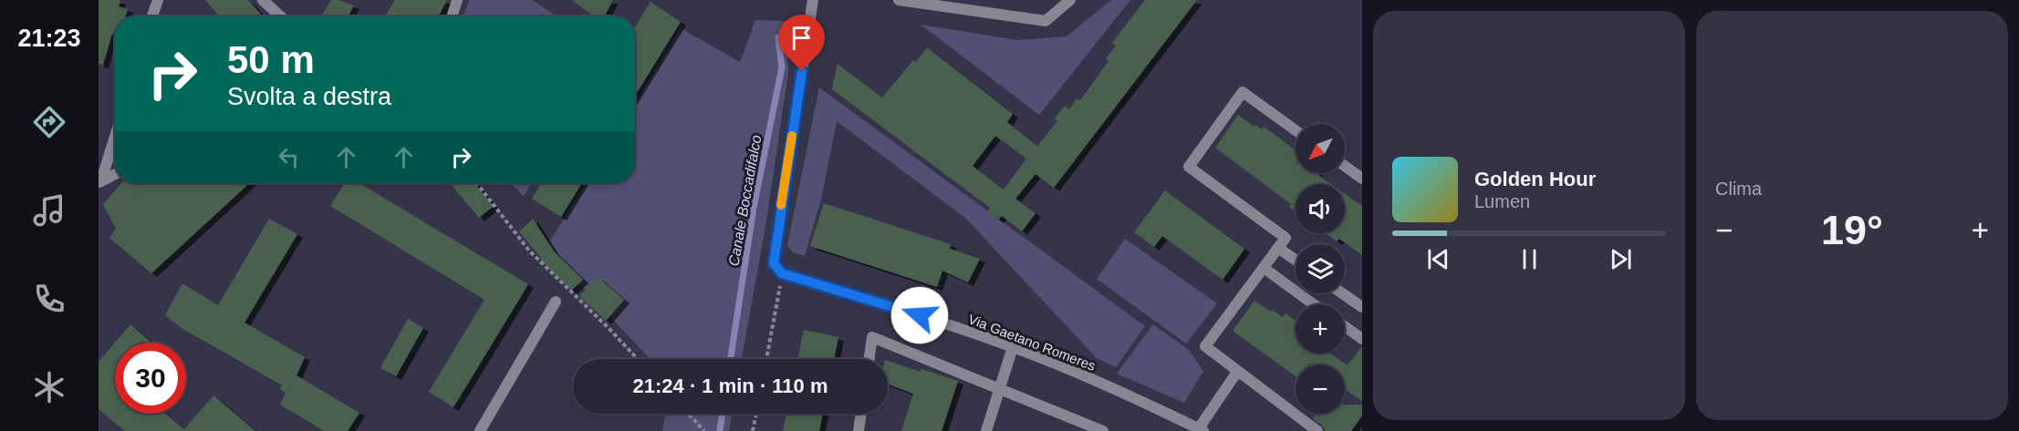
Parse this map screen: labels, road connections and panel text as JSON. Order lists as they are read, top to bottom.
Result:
{
  "streets": {
    "street": ["Via Gaetano Romeres"]
  },
  "water": ["Canale Boccadifalco"],
  "north": "bottom left",
  "page": {
    "tabs": "21:23",
    "tile": "Clima",
    "turn": ["50 m", "Svolta a destra"],
    "map_buttons": ["+", "−"],
    "song": ["Golden Hour", "Lumen"],
    "heat": ["−", "19°", "+"],
    "limit": "30",
    "trip": "21:24 · 1 min · 110 m"
  }
}
